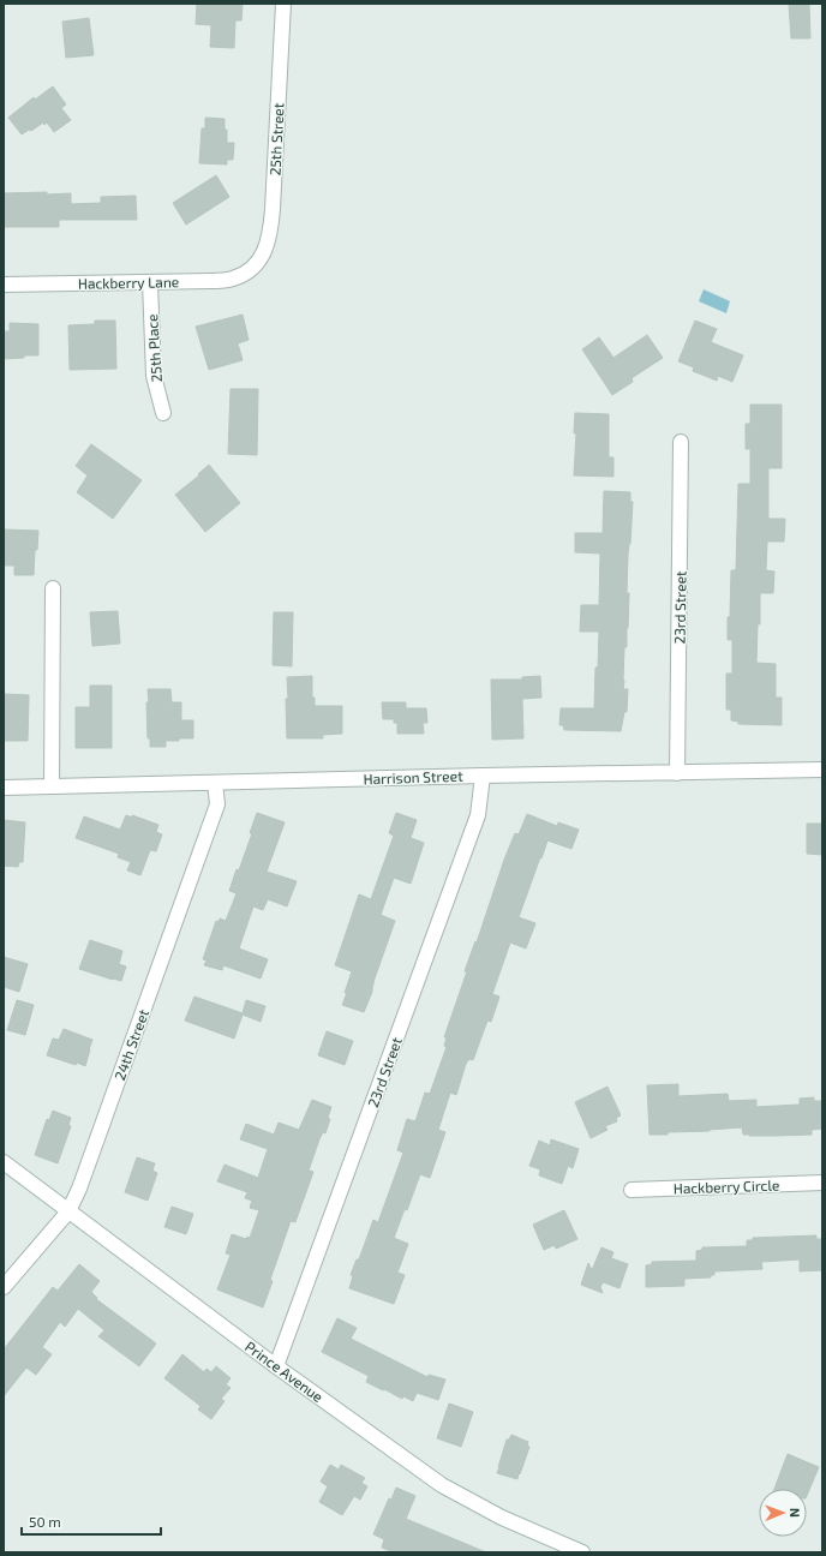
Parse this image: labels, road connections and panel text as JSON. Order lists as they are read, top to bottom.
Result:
{
  "streets": {
    "street": [
      "25th Street",
      "Hackberry Lane",
      "25th Place",
      "23rd Street",
      "Harrison Street",
      "24th Street",
      "Hackberry Circle",
      "Prince Avenue"
    ]
  },
  "crossings": [
    ["25th Street", "Hackberry Lane"],
    ["Hackberry Lane", "25th Place"],
    ["23rd Street", "Harrison Street"],
    ["23rd Street", "Prince Avenue"],
    ["Harrison Street", "24th Street"],
    ["24th Street", "Prince Avenue"]
  ],
  "scale_bar": "50 m",
  "north": "right"
}
